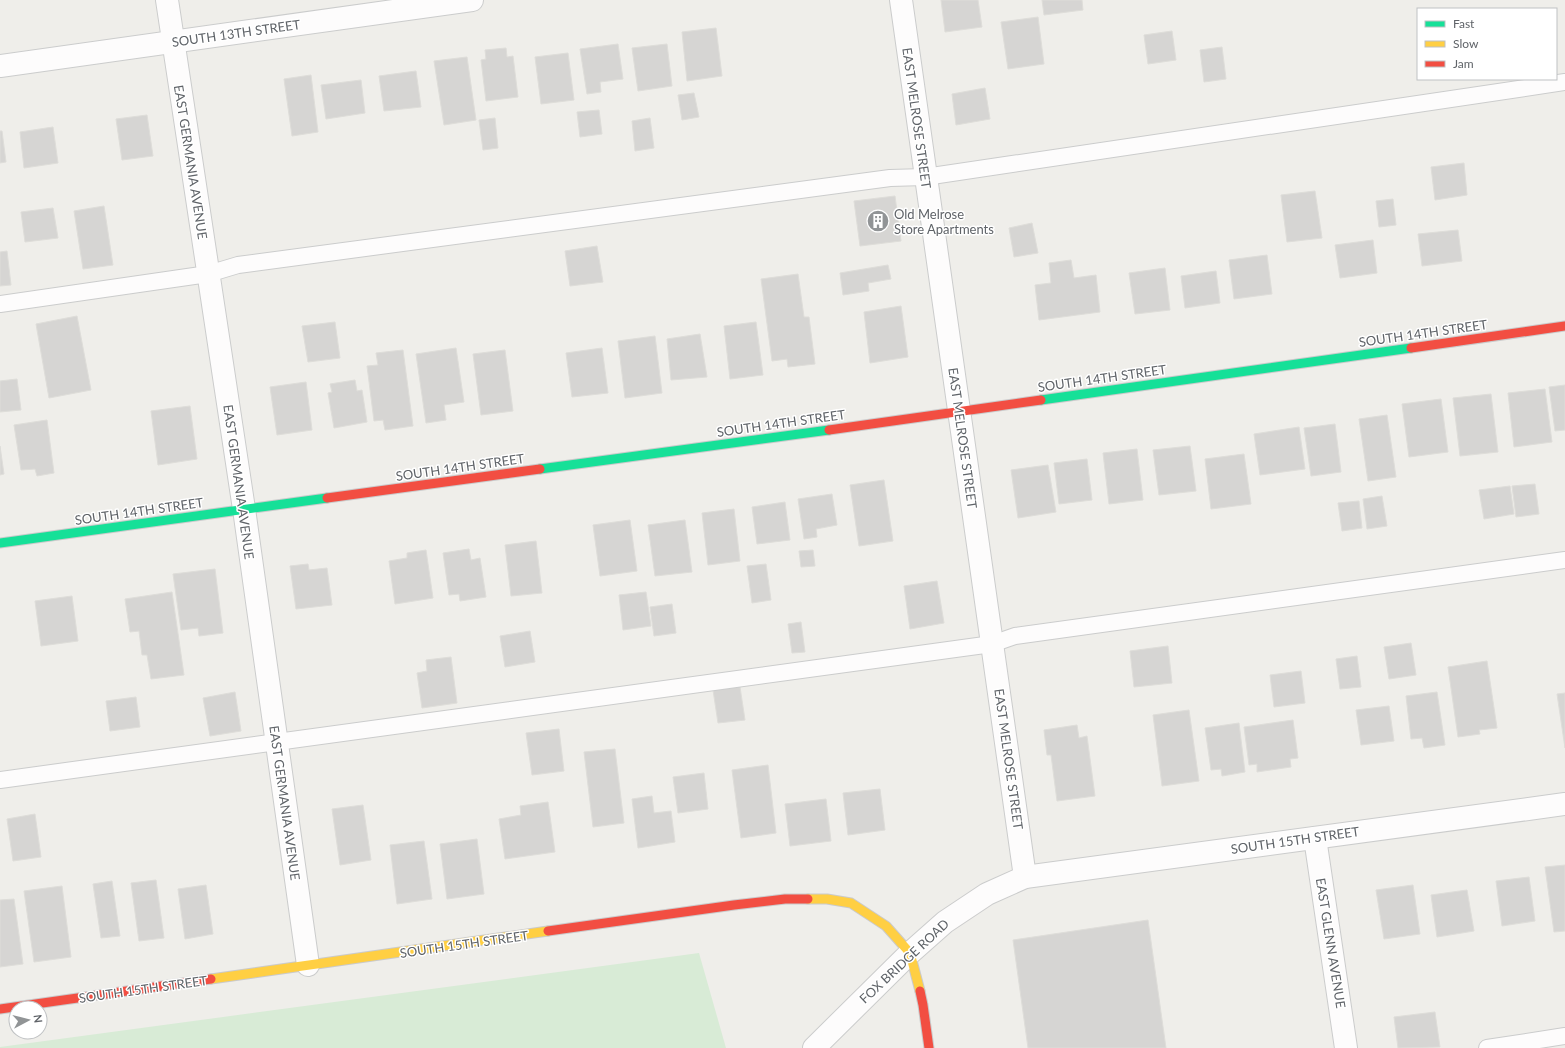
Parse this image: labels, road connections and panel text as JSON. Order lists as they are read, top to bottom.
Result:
{
  "streets": {
    "street": [
      "SOUTH 13TH STREET",
      "EAST MELROSE STREET",
      "EAST GERMANIA AVENUE",
      "SOUTH 14TH STREET",
      "SOUTH 15TH STREET",
      "EAST GLENN AVENUE",
      "FOX BRIDGE ROAD"
    ]
  },
  "crossings": [
    ["SOUTH 13TH STREET", "EAST GERMANIA AVENUE"],
    ["EAST MELROSE STREET", "SOUTH 14TH STREET"],
    ["EAST MELROSE STREET", "SOUTH 15TH STREET"],
    ["EAST MELROSE STREET", "FOX BRIDGE ROAD"],
    ["EAST GERMANIA AVENUE", "SOUTH 14TH STREET"],
    ["EAST GERMANIA AVENUE", "SOUTH 15TH STREET"],
    ["SOUTH 15TH STREET", "EAST GLENN AVENUE"],
    ["SOUTH 15TH STREET", "FOX BRIDGE ROAD"]
  ],
  "places": {
    "building": ["Old Melrose Store Apartments"]
  },
  "legend": ["Fast", "Slow", "Jam"],
  "north": "right"
}
